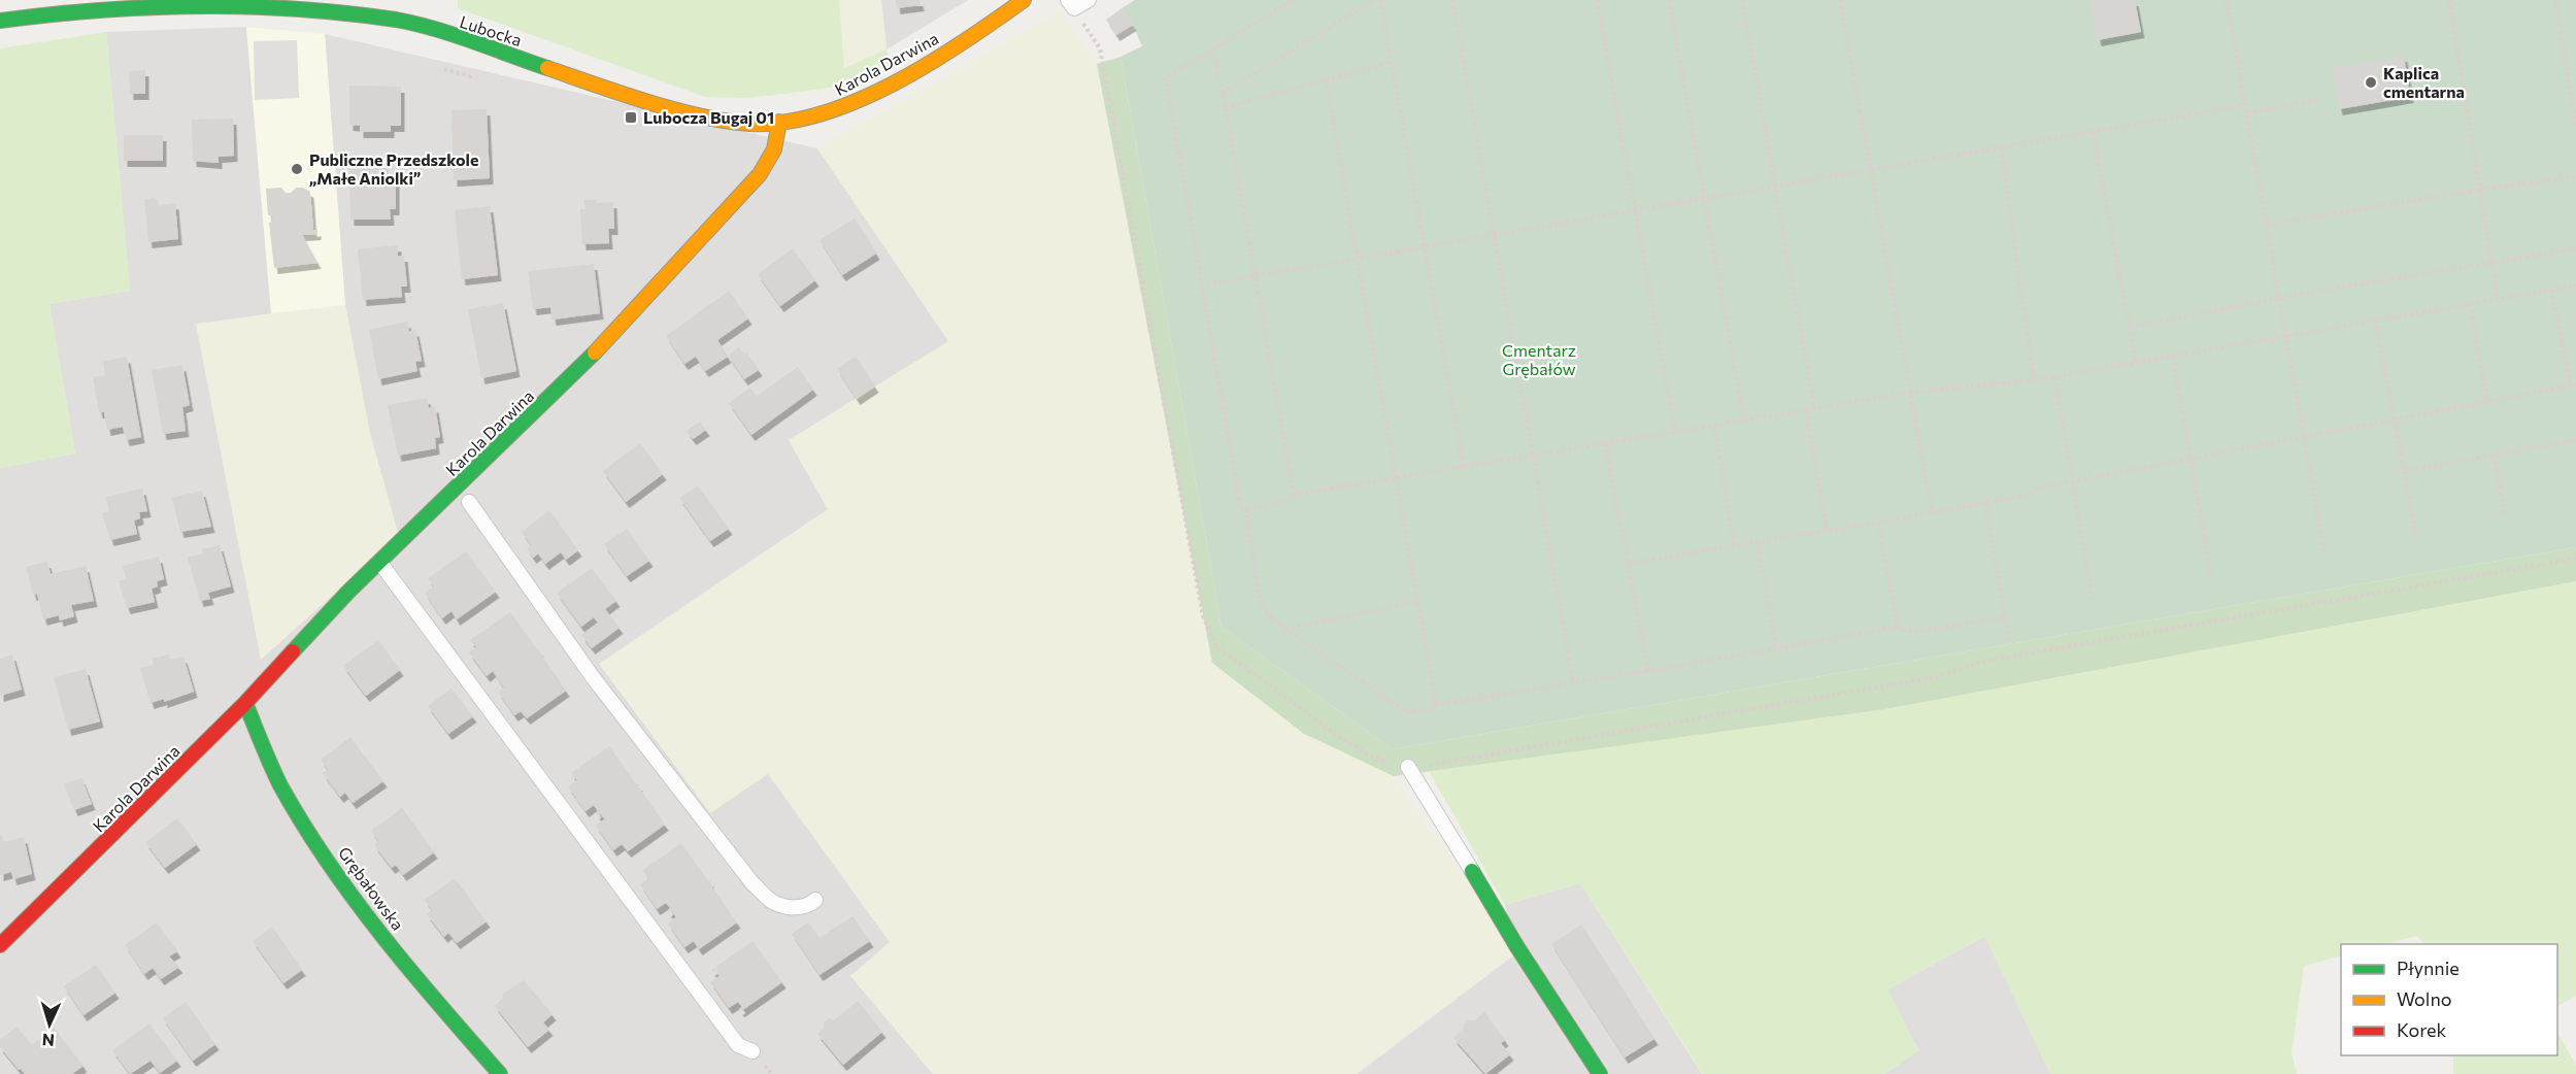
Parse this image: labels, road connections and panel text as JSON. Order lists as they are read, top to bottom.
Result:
{
  "streets": {
    "street": ["Lubocka", "Karola Darwina", "Grębałowska"]
  },
  "crossings": [
    ["Lubocka", "Karola Darwina"],
    ["Karola Darwina", "Grębałowska"]
  ],
  "parks": ["Cmentarz Grębałów"],
  "places": {
    "other": ["Kaplica cmentarna", "Publiczne Przedszkole „Małe Aniolki”"],
    "transit": ["Lubocza Bugaj 01"]
  },
  "legend": ["Płynnie", "Wolno", "Korek"],
  "north": "bottom"
}
